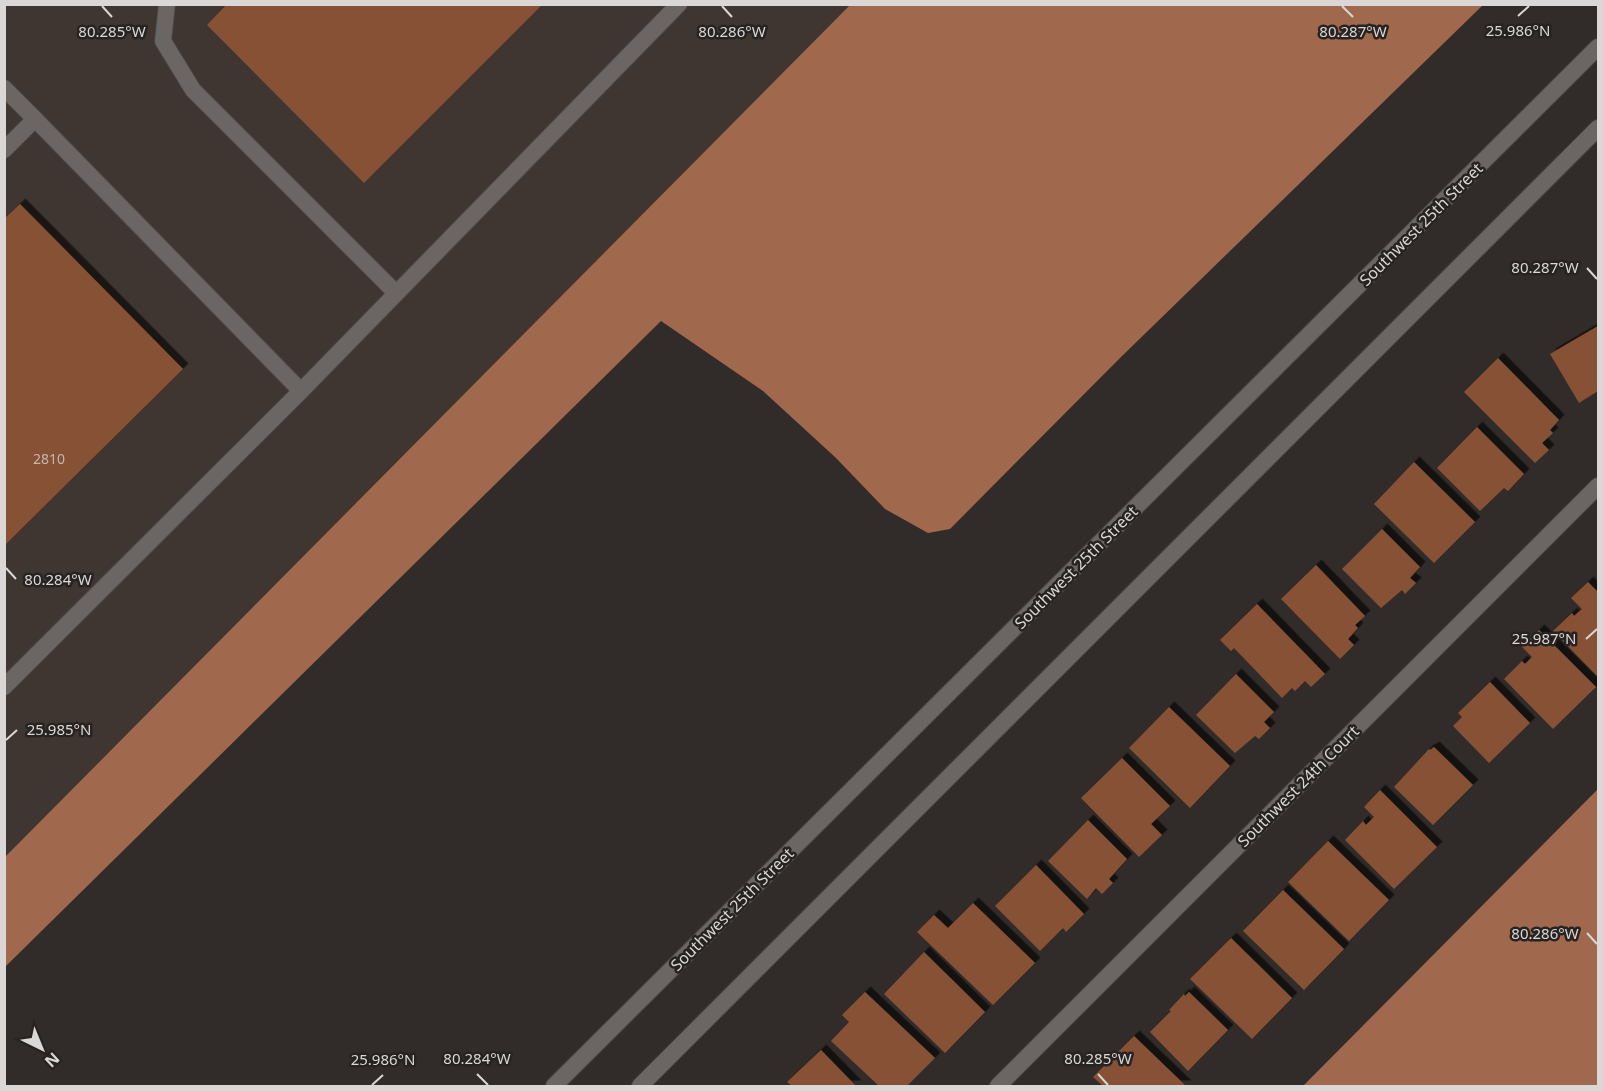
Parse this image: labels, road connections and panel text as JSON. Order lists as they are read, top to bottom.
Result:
{
  "streets": {
    "street": ["Southwest 25th Street", "Southwest 24th Court"]
  },
  "house_numbers": ["2810"],
  "north": "bottom right",
  "coordinates": [
    "25.986°N",
    "80.285°W",
    "80.286°W",
    "80.287°W",
    "80.284°W",
    "25.987°N",
    "25.985°N"
  ]
}
